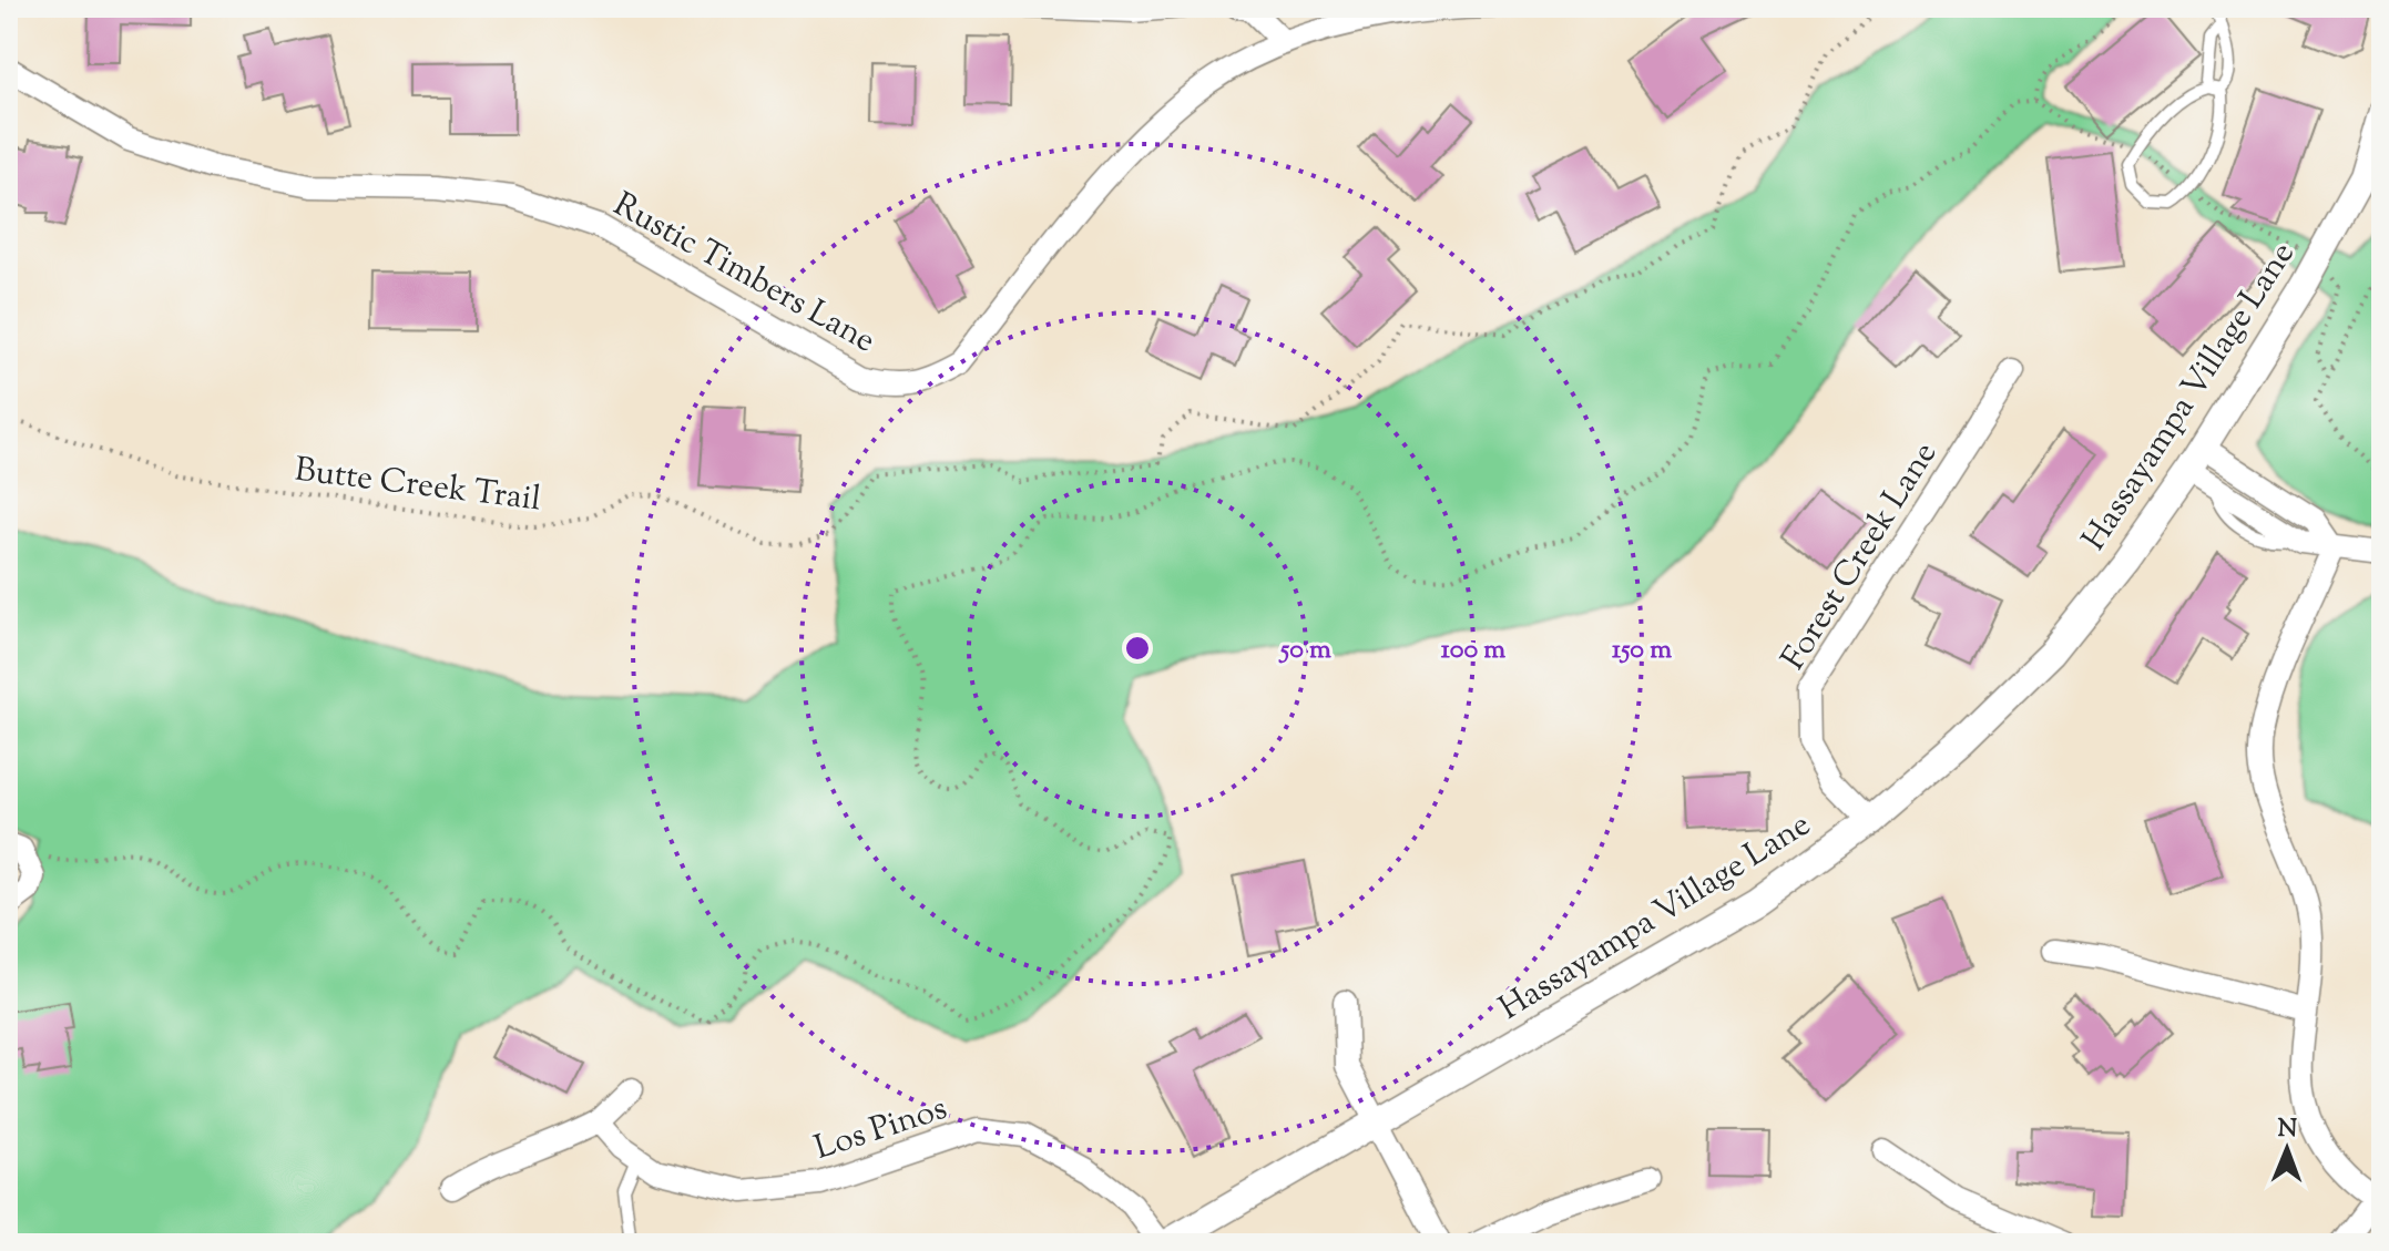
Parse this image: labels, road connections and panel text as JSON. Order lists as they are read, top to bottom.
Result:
{
  "streets": {
    "street": [
      "Rustic Timbers Lane",
      "Hassayampa Village Lane",
      "Forest Creek Lane",
      "Los Pinos"
    ],
    "path": ["Butte Creek Trail"]
  },
  "crossings": [
    ["Hassayampa Village Lane", "Forest Creek Lane"],
    ["Hassayampa Village Lane", "Los Pinos"]
  ],
  "north": "top",
  "rings": ["50 m", "100 m", "150 m"]
}
